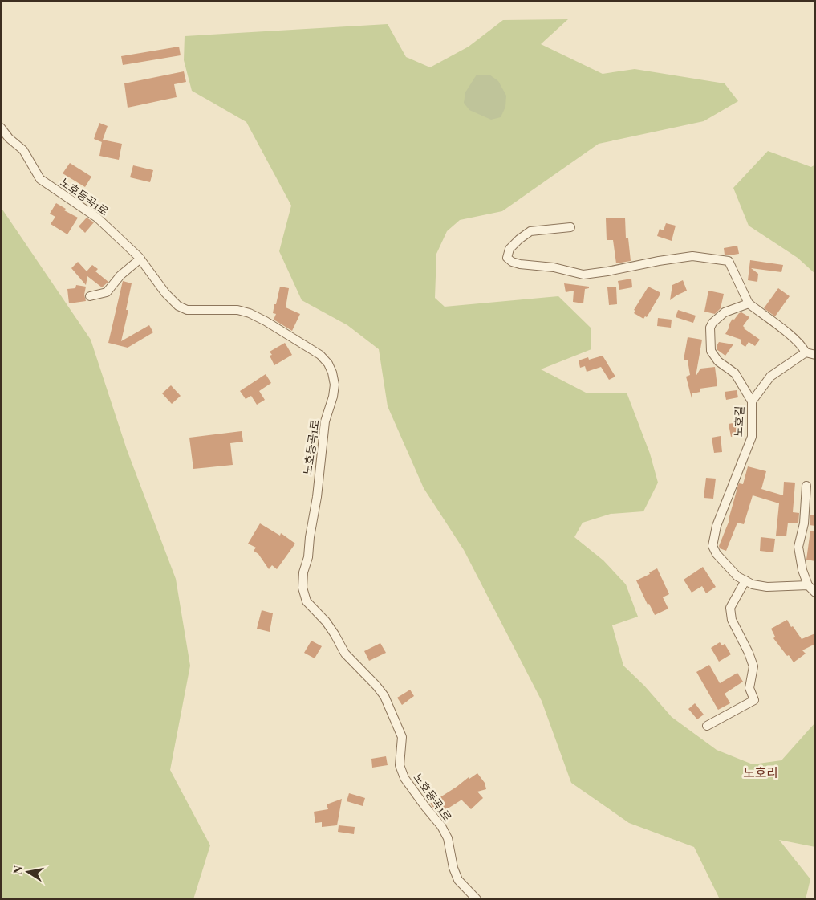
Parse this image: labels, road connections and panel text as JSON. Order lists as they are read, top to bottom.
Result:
{
  "streets": {
    "street": ["노호등곡1로", "노호길"]
  },
  "districts": ["노호리"],
  "north": "left"
}
